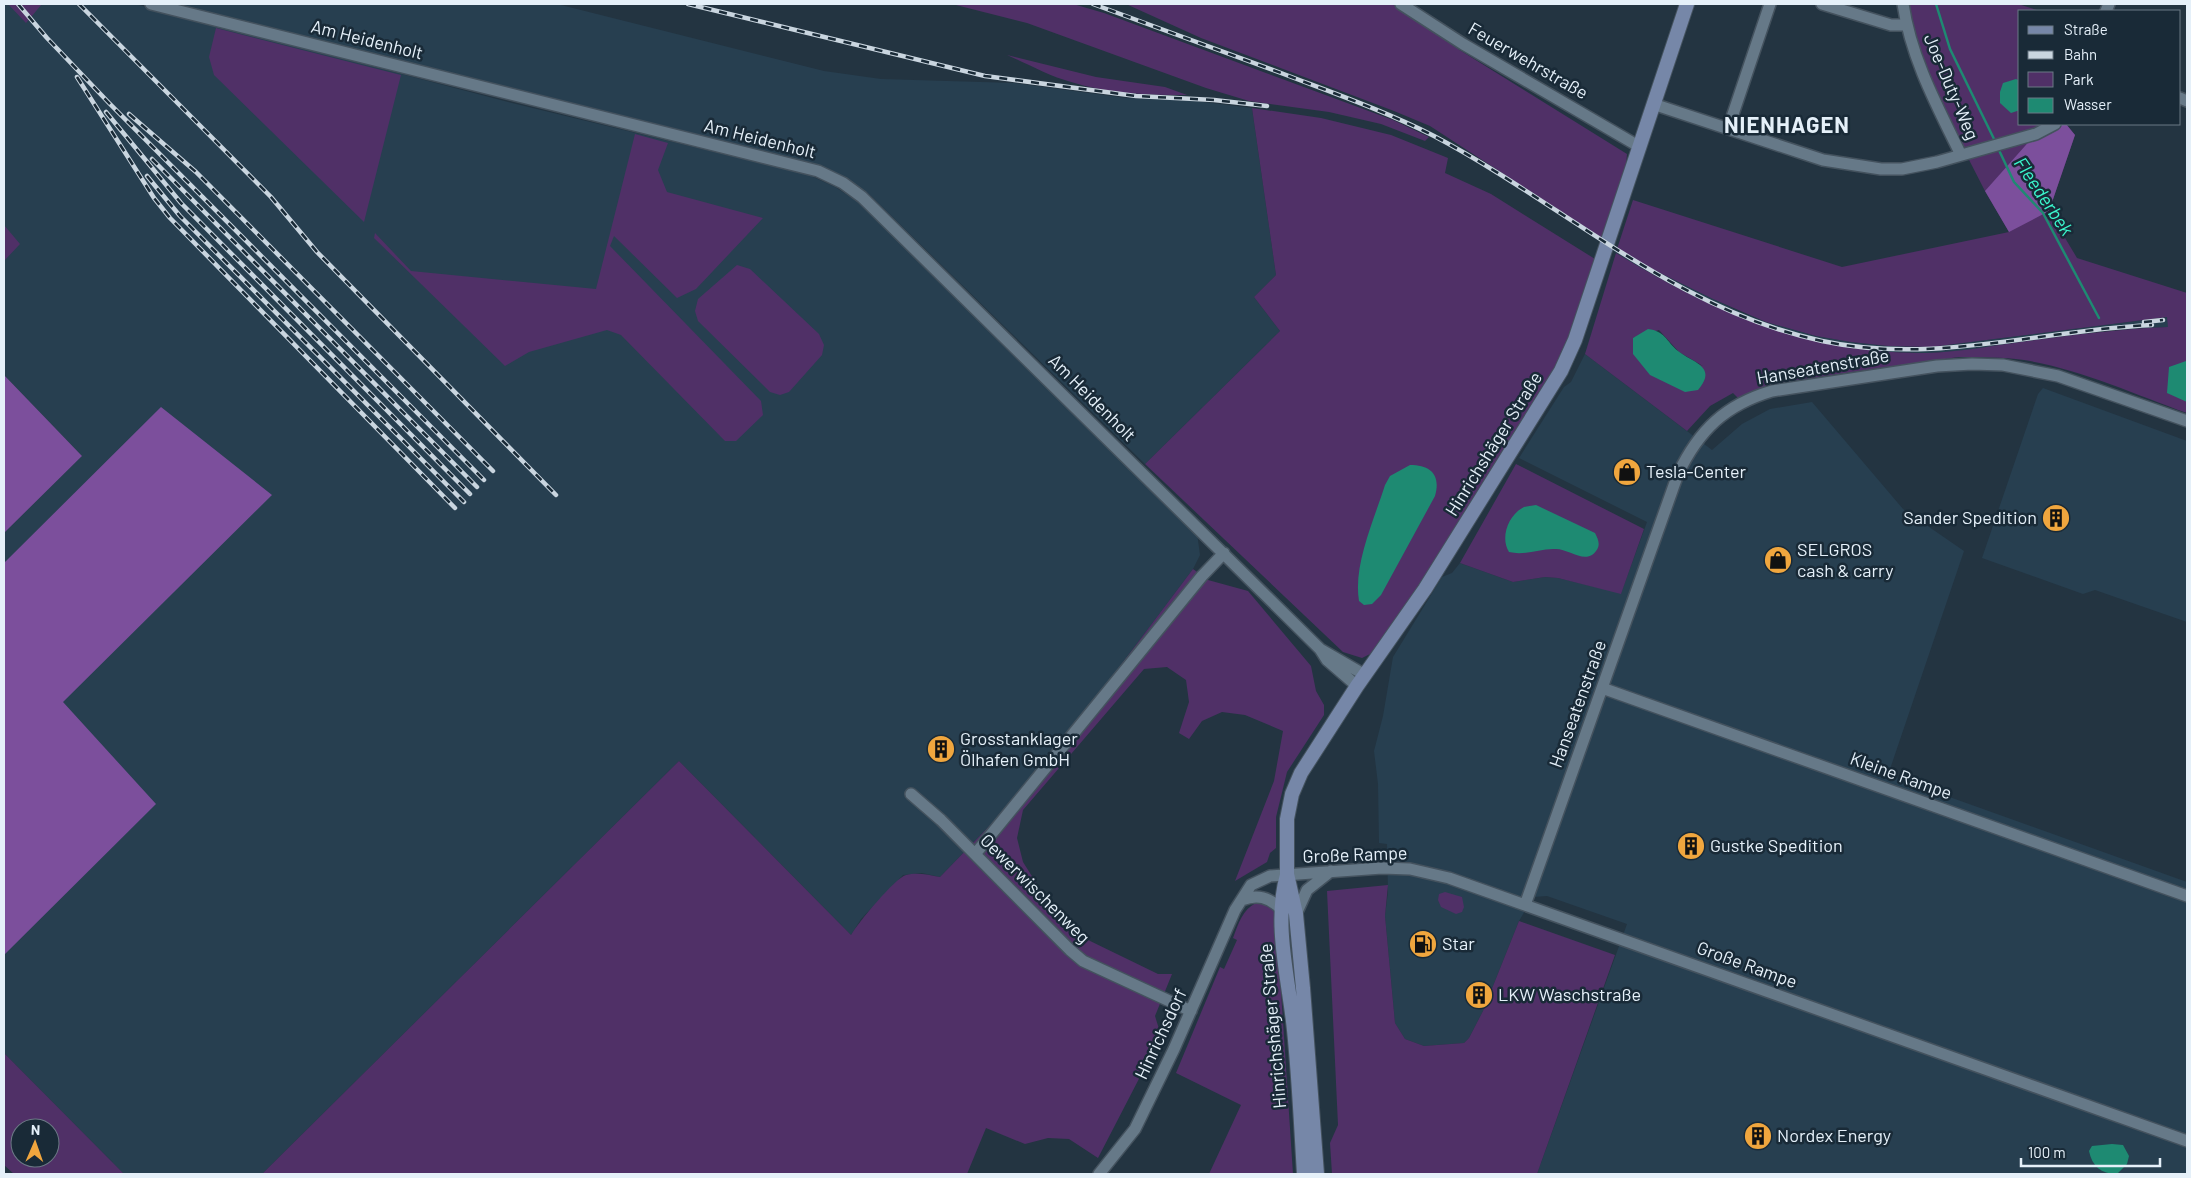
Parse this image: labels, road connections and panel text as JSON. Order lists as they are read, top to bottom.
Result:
{
  "streets": {
    "main road": ["Hinrichshäger Straße"],
    "street": [
      "Am Heidenholt",
      "Feuerwehrstraße",
      "Joe-Duty-Weg",
      "Hanseatenstraße",
      "Kleine Rampe",
      "Große Rampe",
      "Oewerwischenweg",
      "Hinrichsdorf"
    ]
  },
  "crossings": [
    ["Am Heidenholt", "Hinrichshäger Straße"],
    ["Feuerwehrstraße", "Hinrichshäger Straße"],
    ["Hanseatenstraße", "Kleine Rampe"],
    ["Hanseatenstraße", "Große Rampe"],
    ["Hinrichshäger Straße", "Große Rampe"],
    ["Hinrichshäger Straße", "Hinrichsdorf"],
    ["Große Rampe", "Hinrichsdorf"],
    ["Oewerwischenweg", "Hinrichsdorf"]
  ],
  "districts": ["NIENHAGEN"],
  "water": ["Fleederbek"],
  "places": {
    "shop": ["Tesla-Center", "SELGROS cash & carry"],
    "building": [
      "Sander Spedition",
      "Grosstanklager Ölhafen GmbH",
      "Gustke Spedition",
      "LKW Waschstraße",
      "Nordex Energy"
    ],
    "fuel station": ["Star"]
  },
  "legend": [
    "Straße",
    "Bahn",
    "Park",
    "Wasser"
  ],
  "scale_bar": "100 m",
  "north": "top"
}
